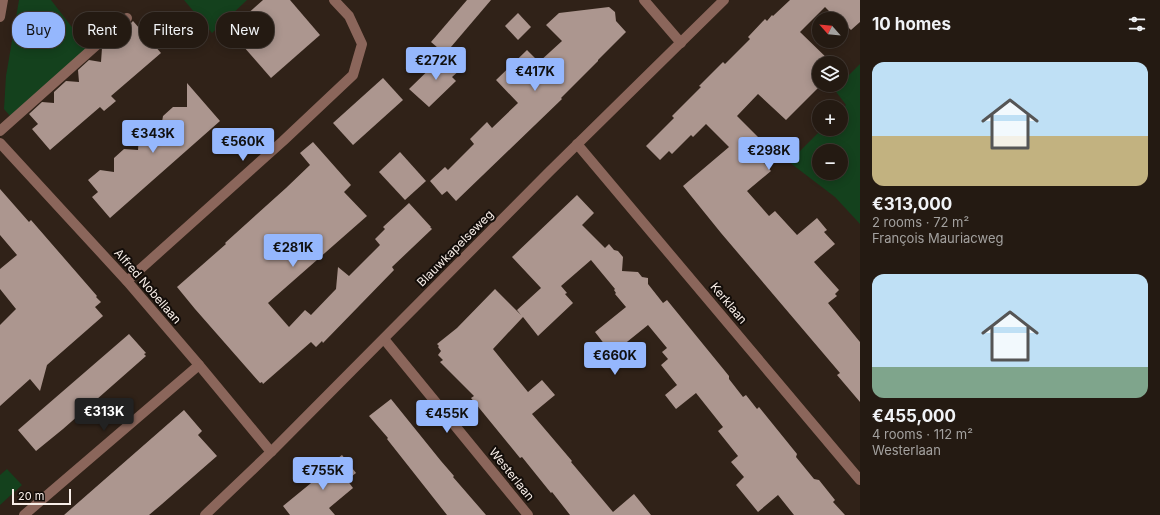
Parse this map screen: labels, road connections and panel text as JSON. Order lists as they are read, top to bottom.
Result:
{
  "streets": {
    "street": [
      "Blauwkapelseweg",
      "Alfred Nobellaan",
      "Kerklaan",
      "Westerlaan"
    ]
  },
  "crossings": [
    ["Blauwkapelseweg", "Alfred Nobellaan"],
    ["Blauwkapelseweg", "Kerklaan"],
    ["Blauwkapelseweg", "Westerlaan"]
  ],
  "scale_bar": "20 m",
  "north": "top left",
  "page": {
    "heading": "10 homes",
    "map_buttons": ["+", "−"],
    "chip": [
      "Buy",
      "Rent",
      "Filters",
      "New"
    ],
    "price": [
      "€272K",
      "€417K",
      "€343K",
      "€560K",
      "€298K",
      "€281K",
      "€660K",
      "€313K",
      "€455K",
      "€755K"
    ],
    "list": [
      {
        "name": "€313,000",
        "note": "2 rooms · 72 m² · François Mauriacweg"
      },
      {
        "name": "€455,000",
        "note": "4 rooms · 112 m² · Westerlaan"
      }
    ],
    "scale": "20 m"
  }
}
